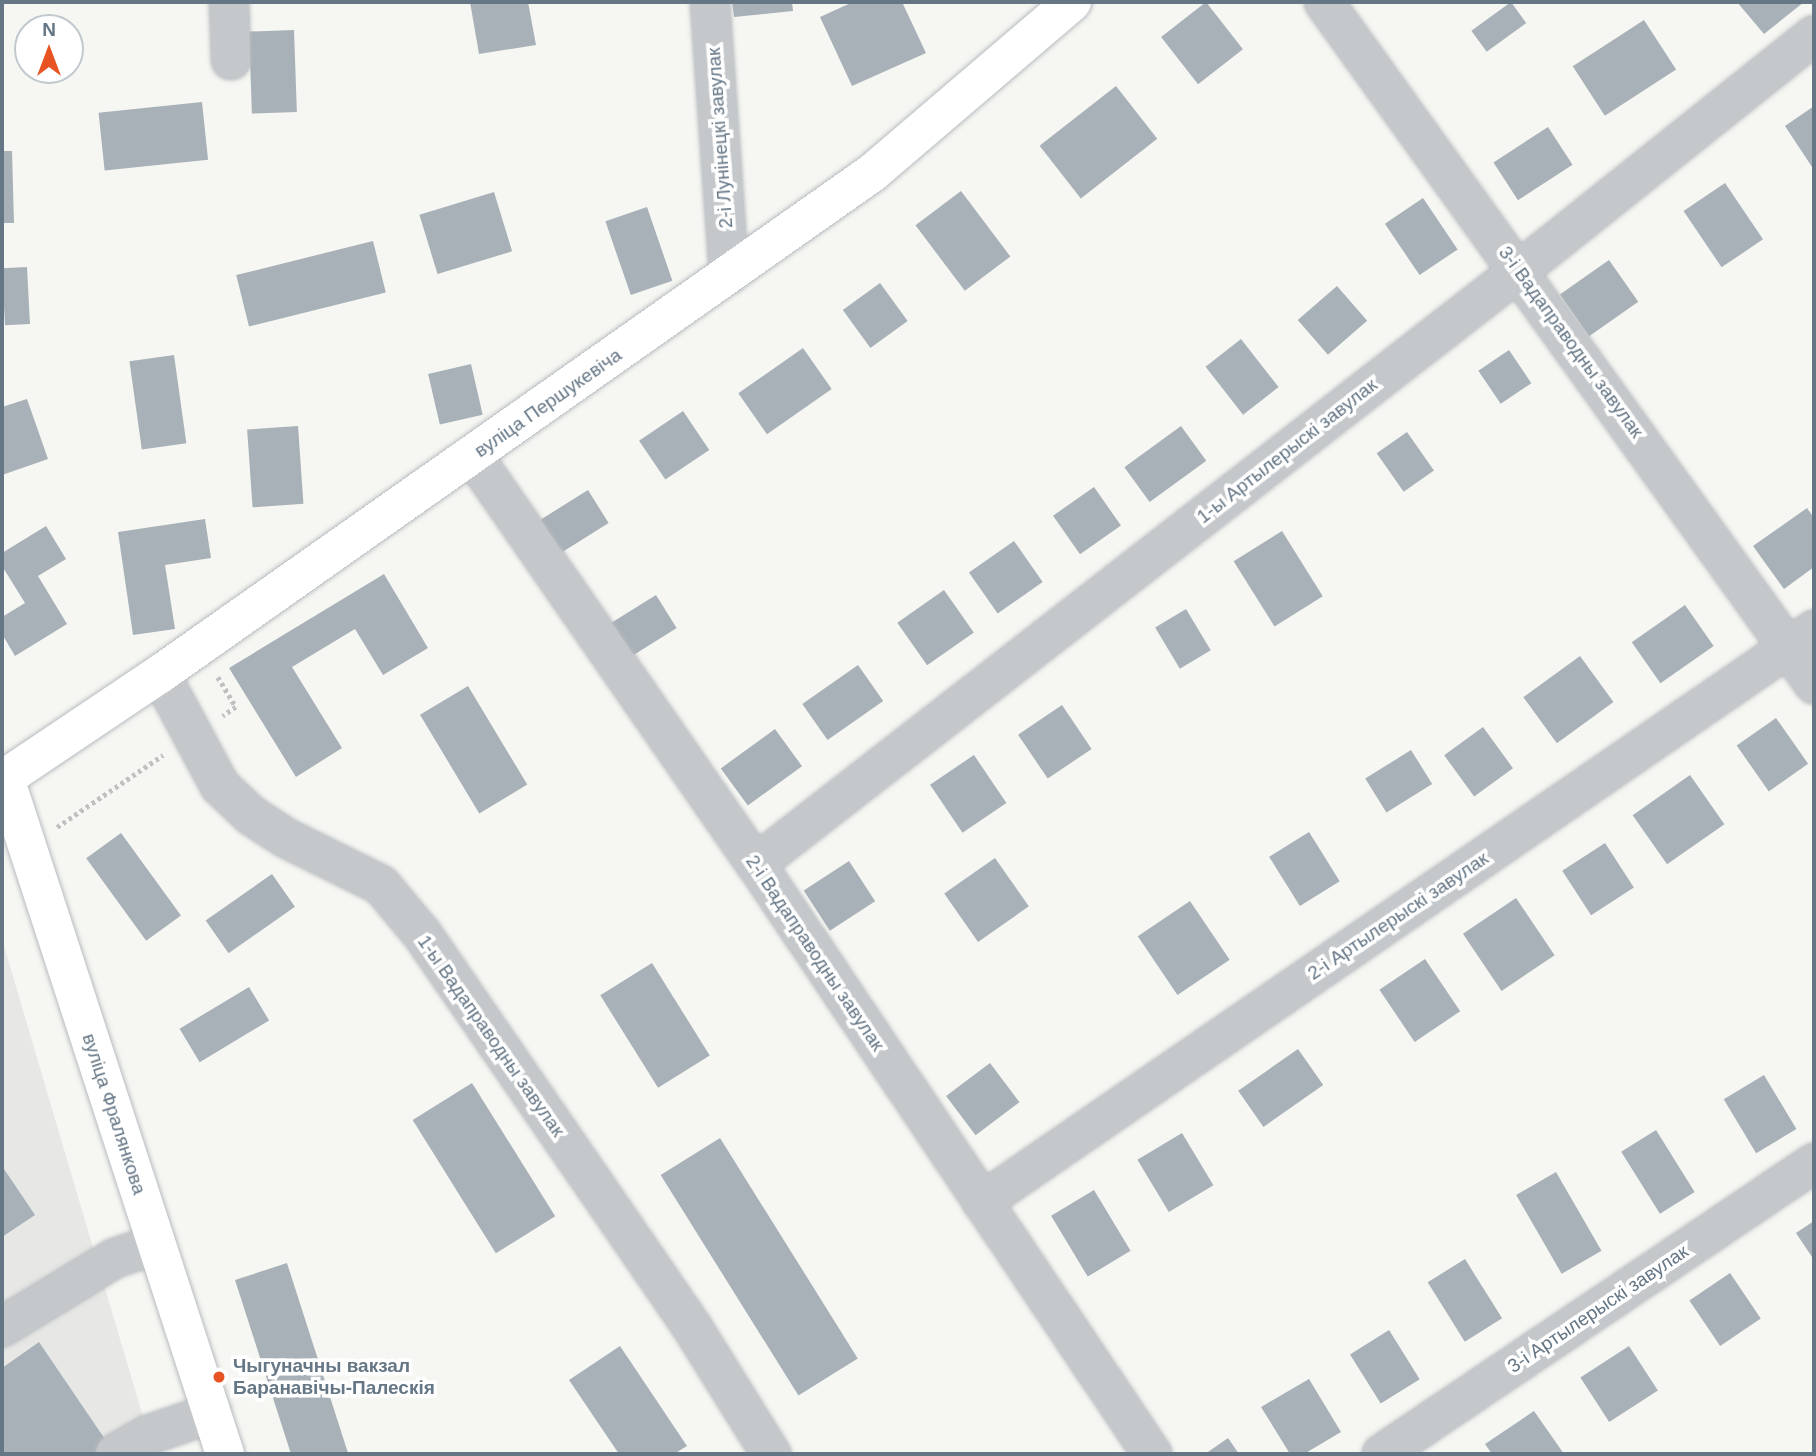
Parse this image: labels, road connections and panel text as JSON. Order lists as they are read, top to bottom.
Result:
{
  "streets": {
    "main road": ["вуліца Першукевіча", "вуліца Фралянкова"],
    "street": [
      "2-і Лунінецкі завулак",
      "3-і Вадаправодны завулак",
      "1-ы Артылерыскі завулак",
      "2-і Артылерыскі завулак",
      "2-і Вадаправодны завулак",
      "1-ы Вадаправодны завулак",
      "3-і Артылерыскі завулак"
    ]
  },
  "crossings": [
    ["2-і Лунінецкі завулак", "вуліца Першукевіча"],
    ["3-і Вадаправодны завулак", "1-ы Артылерыскі завулак"],
    ["3-і Вадаправодны завулак", "2-і Артылерыскі завулак"],
    ["вуліца Першукевіча", "2-і Вадаправодны завулак"],
    ["вуліца Першукевіча", "1-ы Вадаправодны завулак"],
    ["вуліца Першукевіча", "вуліца Фралянкова"],
    ["1-ы Артылерыскі завулак", "2-і Вадаправодны завулак"],
    ["2-і Артылерыскі завулак", "2-і Вадаправодны завулак"]
  ],
  "places": ["Чыгуначны вакзал Баранавічы-Палескія"],
  "north": "top"
}
